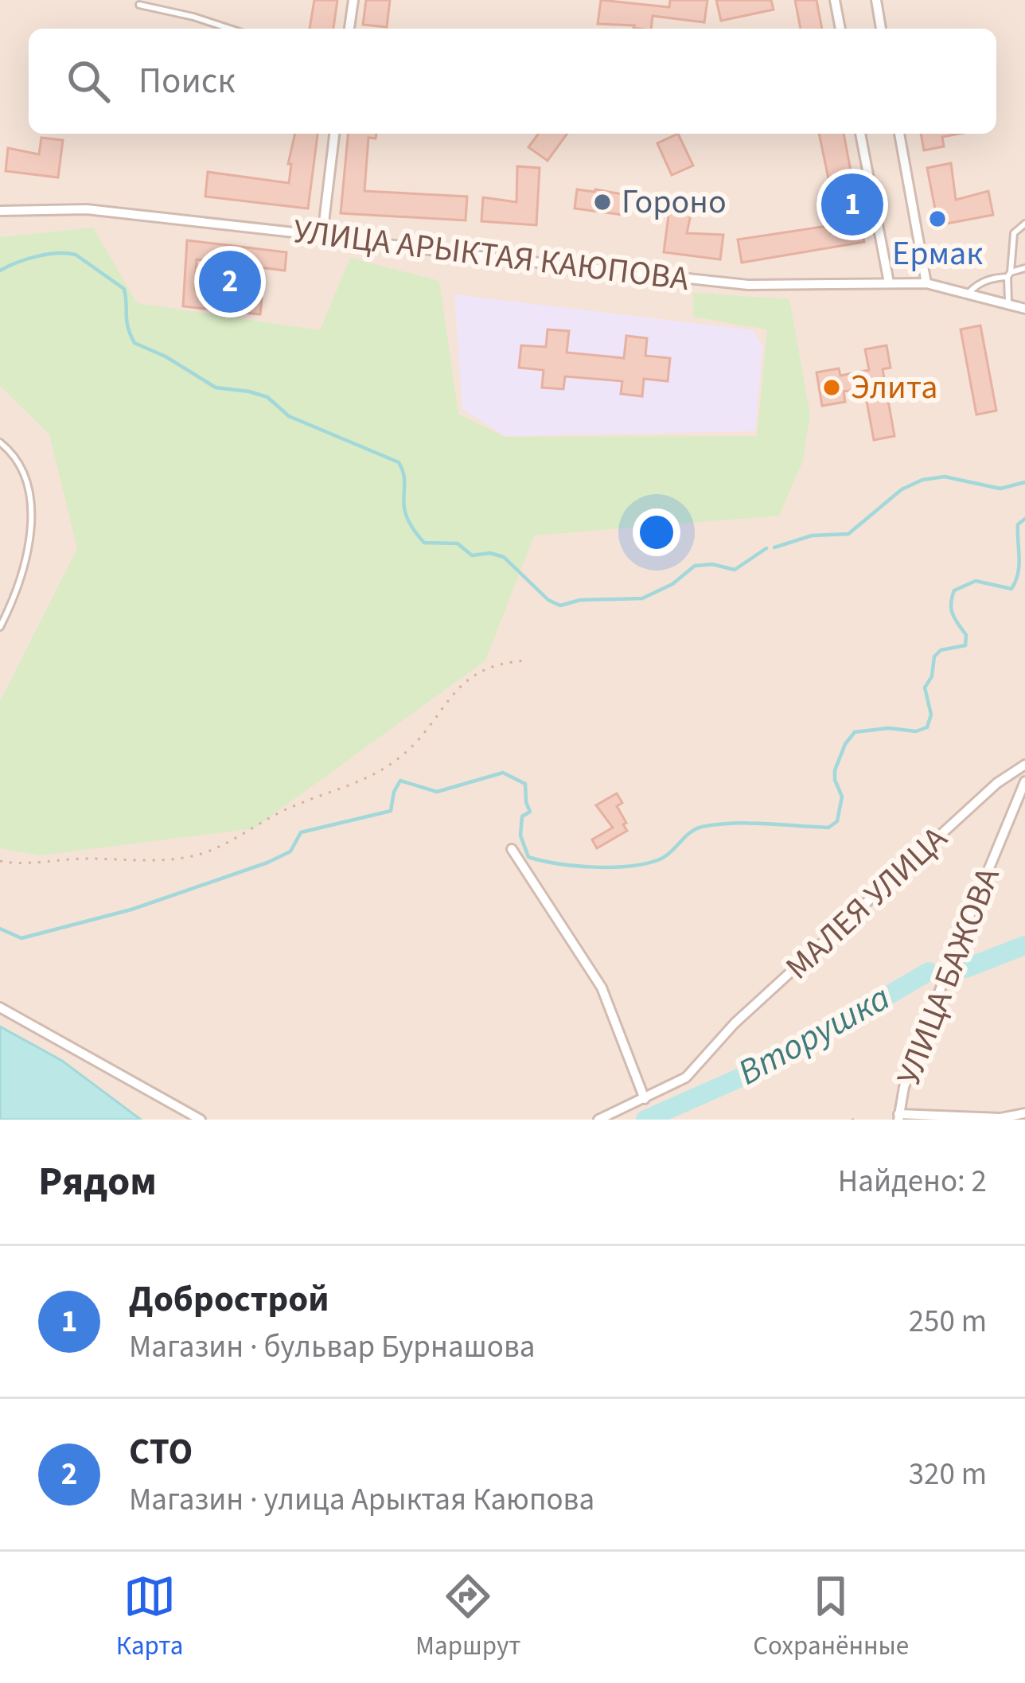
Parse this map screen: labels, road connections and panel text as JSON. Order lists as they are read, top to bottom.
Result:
{
  "streets": {
    "street": ["УЛИЦА АРЫКТАЯ КАЮПОВА", "МАЛЕЯ УЛИЦА", "УЛИЦА БАЖОВА"]
  },
  "water": ["Вторушка"],
  "places": ["Гороно", "Ермак", "Элита"],
  "page": {
    "search": "Поиск",
    "pins": ["1", "2"],
    "heading": ["Рядом", "Найдено: 2"],
    "list": [
      {
        "mark": "1",
        "name": "Добрострой",
        "note": "Магазин · бульвар Бурнашова",
        "value": "250 m"
      },
      {
        "mark": "2",
        "name": "СТО",
        "note": "Магазин · улица Арыктая Каюпова",
        "value": "320 m"
      }
    ],
    "nav": ["Карта", "Маршрут", "Сохранённые"]
  }
}
